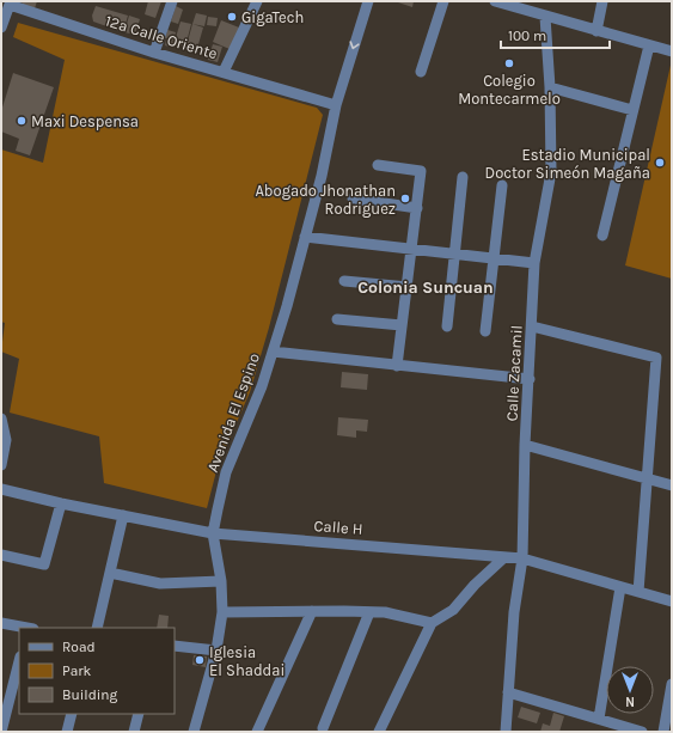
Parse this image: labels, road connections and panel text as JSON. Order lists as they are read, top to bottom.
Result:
{
  "streets": {
    "street": [
      "12a Calle Oriente",
      "Calle Zacamil",
      "Avenida El Espino",
      "Calle H"
    ]
  },
  "crossings": [
    ["12a Calle Oriente", "Avenida El Espino"],
    ["Calle Zacamil", "Calle H"],
    ["Avenida El Espino", "Calle H"]
  ],
  "districts": ["Colonia Suncuan"],
  "places": [
    "GigaTech",
    "Colegio Montecarmelo",
    "Maxi Despensa",
    "Estadio Municipal Doctor Simeón Magaña",
    "Abogado Jhonathan Rodriguez",
    "Iglesia El Shaddai"
  ],
  "legend": ["Road", "Park", "Building"],
  "scale_bar": "100 m",
  "north": "bottom"
}
